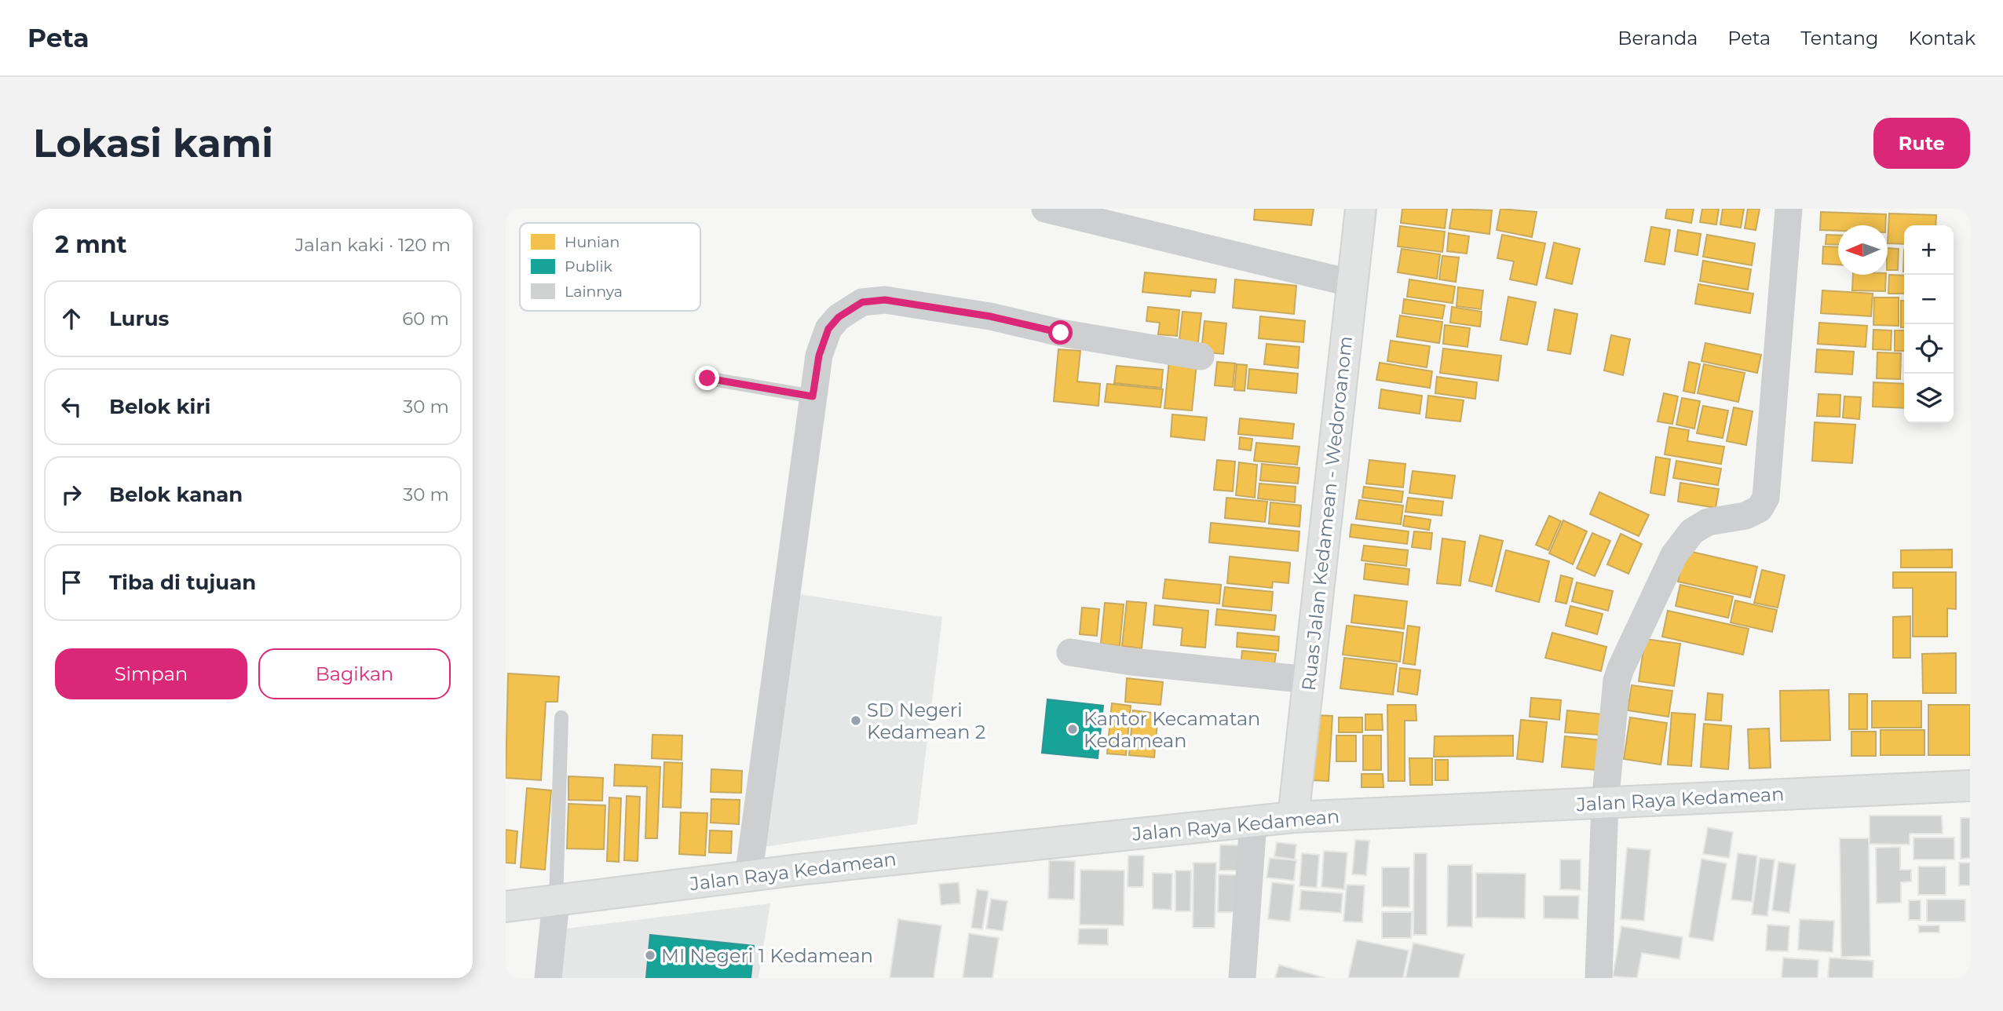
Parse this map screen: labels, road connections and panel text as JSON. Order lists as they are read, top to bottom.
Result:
{
  "streets": {
    "main road": ["Ruas Jalan Kedamean - Wedoroanom", "Jalan Raya Kedamean"]
  },
  "crossings": [
    ["Ruas Jalan Kedamean - Wedoroanom", "Jalan Raya Kedamean"]
  ],
  "places": ["SD Negeri Kedamean 2", "Kantor Kecamatan Kedamean", "MI Negeri 1 Kedamean"],
  "legend": ["Hunian", "Publik", "Lainnya"],
  "north": "left",
  "page": {
    "header": "Peta",
    "nav": [
      "Beranda",
      "Peta",
      "Tentang",
      "Kontak"
    ],
    "buttons": [
      "Rute",
      ["Simpan", "Bagikan"]
    ],
    "title": "Lokasi kami",
    "heading": ["2 mnt", "Jalan kaki · 120 m"],
    "map_buttons": ["+", "−"],
    "list": [
      ["Lurus", "60 m"],
      ["Belok kiri", "30 m"],
      ["Belok kanan", "30 m"],
      "Tiba di tujuan"
    ]
  }
}
